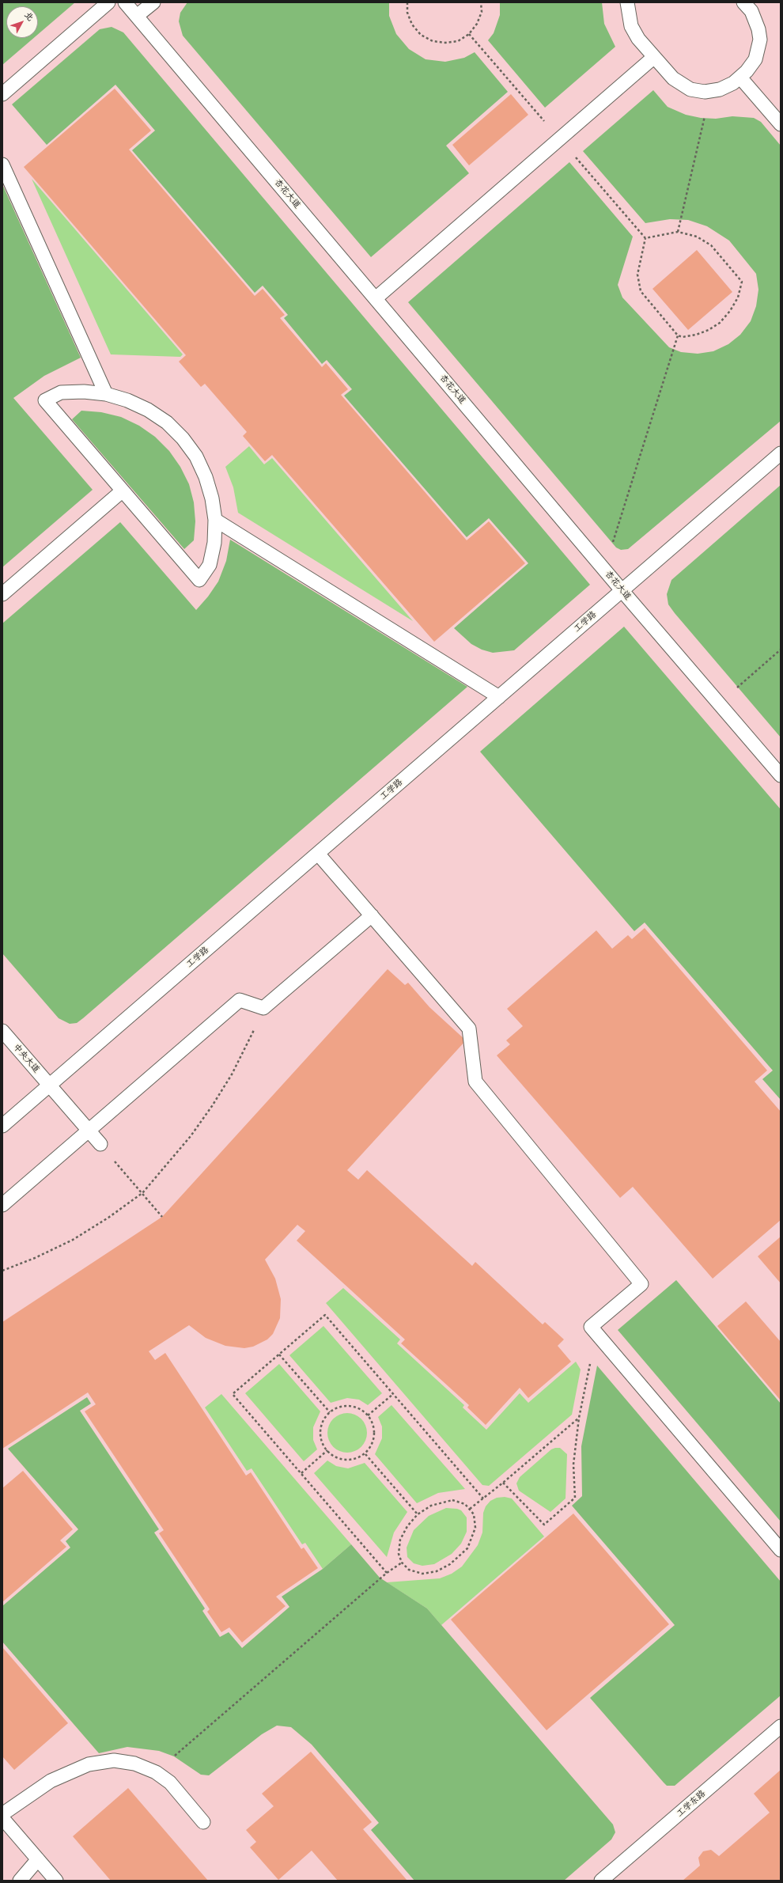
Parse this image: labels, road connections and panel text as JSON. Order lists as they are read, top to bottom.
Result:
{
  "streets": {
    "lane": [
      "杏花大道",
      "工学路",
      "中央大道",
      "工学东路"
    ]
  },
  "crossings": [
    ["杏花大道", "工学路"],
    ["工学路", "中央大道"]
  ],
  "north": "top right"
}
